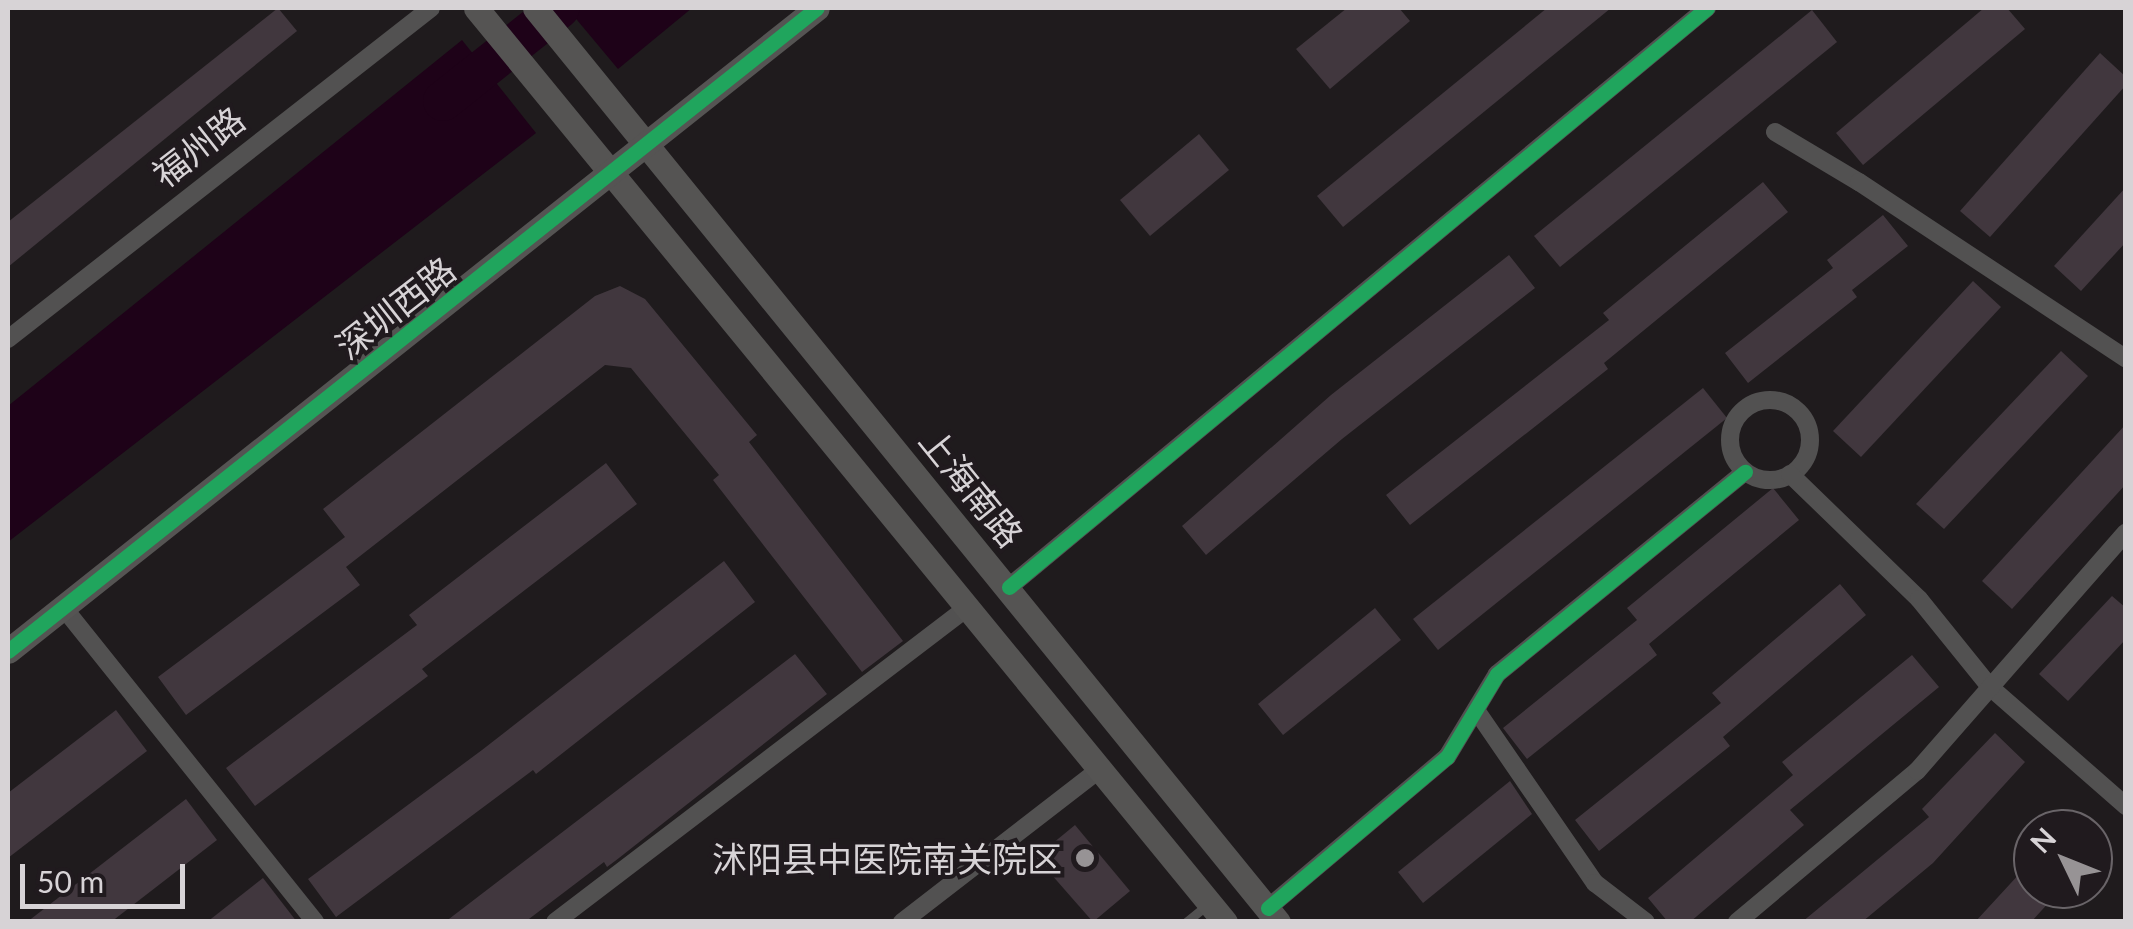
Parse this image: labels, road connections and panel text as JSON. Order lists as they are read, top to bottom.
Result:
{
  "streets": {
    "main road": ["深圳西路", "上海南路"],
    "street": ["福州路"]
  },
  "crossings": [
    ["深圳西路", "上海南路"]
  ],
  "places": ["沭阳县中医院南关院区"],
  "scale_bar": "50 m",
  "north": "top left"
}
